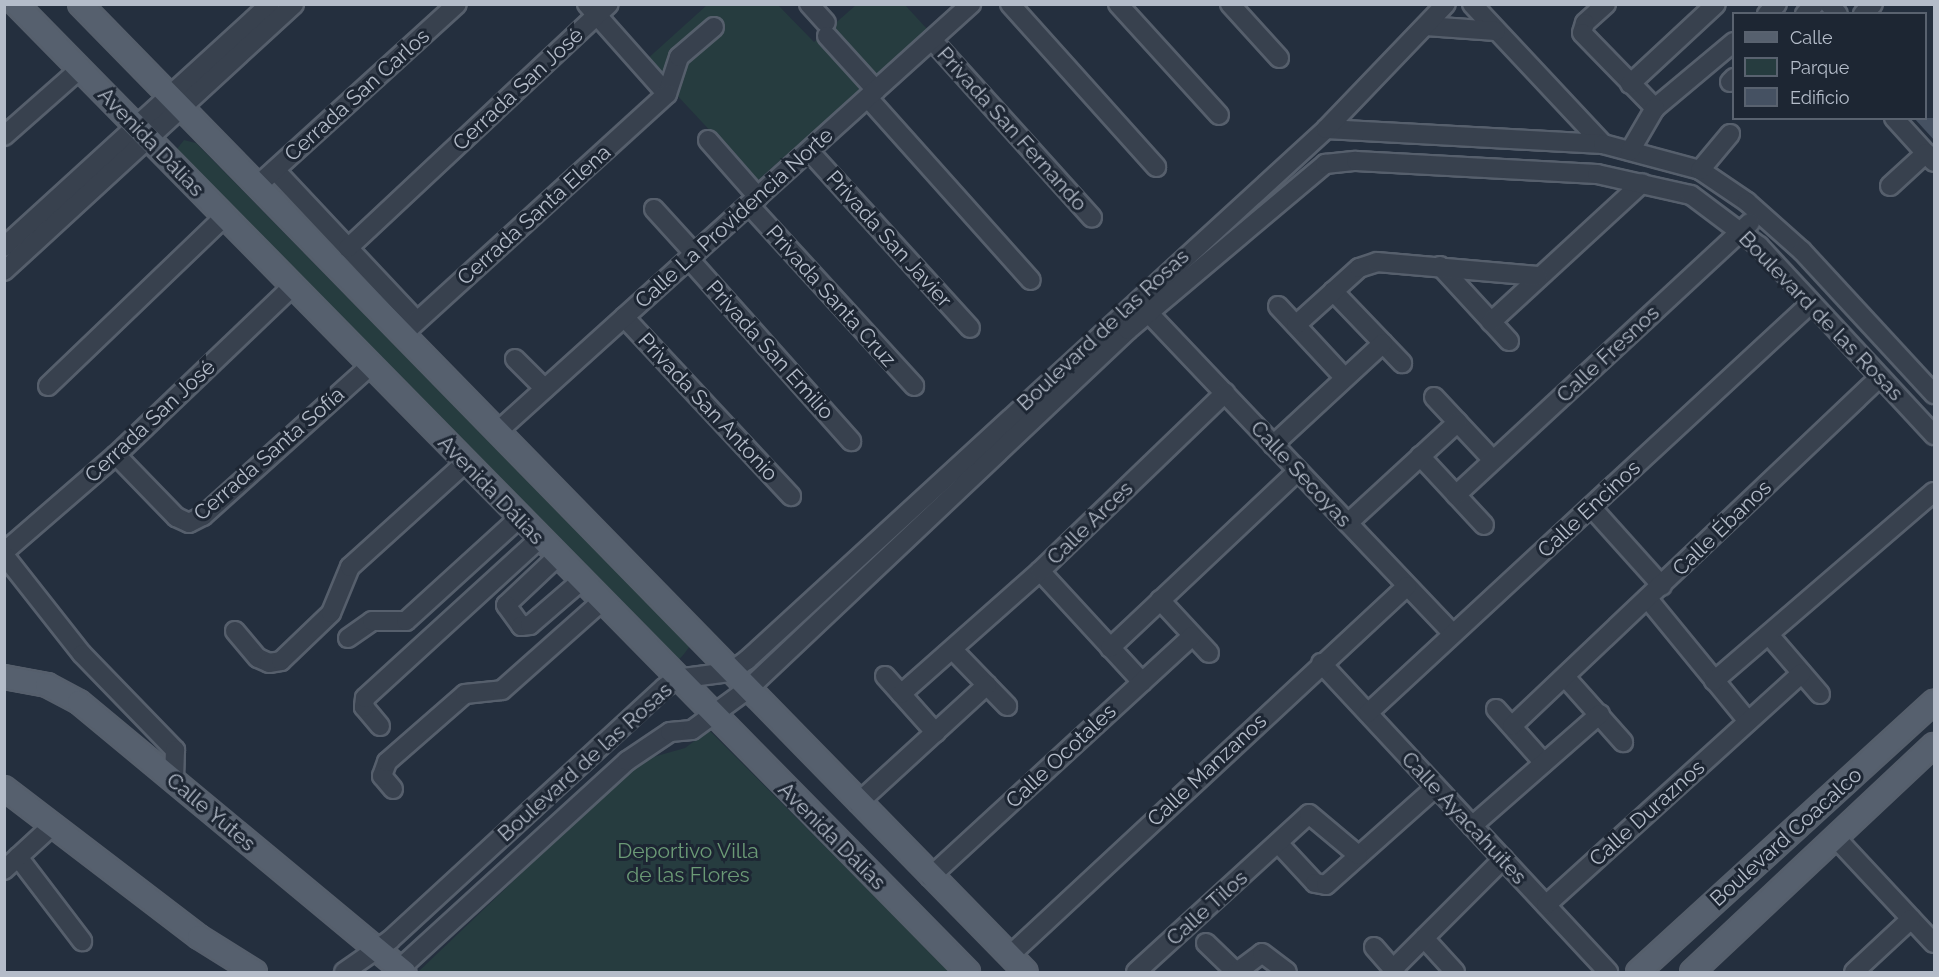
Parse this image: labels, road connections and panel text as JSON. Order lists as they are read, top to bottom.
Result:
{
  "streets": {
    "main road": ["Avenida Dálias", "Calle Yutes", "Boulevard Coacalco"],
    "street": [
      "Cerrada San José",
      "Cerrada San Carlos",
      "Privada San Fernando",
      "Cerrada Santa Elena",
      "Calle La Providencia Norte",
      "Privada San Javier",
      "Privada Santa Cruz",
      "Boulevard de las Rosas",
      "Privada San Emilio",
      "Calle Fresnos",
      "Privada San Antonio",
      "Cerrada Santa Sofía",
      "Calle Secoyas",
      "Calle Encinos",
      "Calle Arces",
      "Calle Ébanos",
      "Calle Ocotales",
      "Calle Manzanos",
      "Calle Duraznos",
      "Calle Ayacahuites",
      "Calle Tilos"
    ]
  },
  "crossings": [
    ["Cerrada San José", "Avenida Dálias"],
    ["Cerrada San José", "Cerrada Santa Sofía"],
    ["Cerrada San Carlos", "Avenida Dálias"],
    ["Privada San Fernando", "Calle La Providencia Norte"],
    ["Avenida Dálias", "Cerrada Santa Elena"],
    ["Avenida Dálias", "Calle La Providencia Norte"],
    ["Avenida Dálias", "Boulevard de las Rosas"],
    ["Avenida Dálias", "Cerrada Santa Sofía"],
    ["Avenida Dálias", "Calle Ocotales"],
    ["Avenida Dálias", "Calle Manzanos"],
    ["Calle La Providencia Norte", "Privada San Javier"],
    ["Calle La Providencia Norte", "Privada Santa Cruz"],
    ["Calle La Providencia Norte", "Privada San Emilio"],
    ["Calle La Providencia Norte", "Privada San Antonio"],
    ["Boulevard de las Rosas", "Calle Fresnos"],
    ["Boulevard de las Rosas", "Calle Secoyas"],
    ["Boulevard de las Rosas", "Calle Encinos"],
    ["Boulevard de las Rosas", "Calle Ébanos"],
    ["Boulevard de las Rosas", "Calle Yutes"],
    ["Calle Secoyas", "Calle Encinos"],
    ["Calle Secoyas", "Calle Arces"],
    ["Calle Secoyas", "Calle Manzanos"],
    ["Calle Encinos", "Calle Ayacahuites"],
    ["Calle Manzanos", "Calle Ayacahuites"],
    ["Calle Duraznos", "Calle Ayacahuites"]
  ],
  "parks": ["Deportivo Villa de las Flores"],
  "legend": ["Calle", "Parque", "Edificio"]
}
